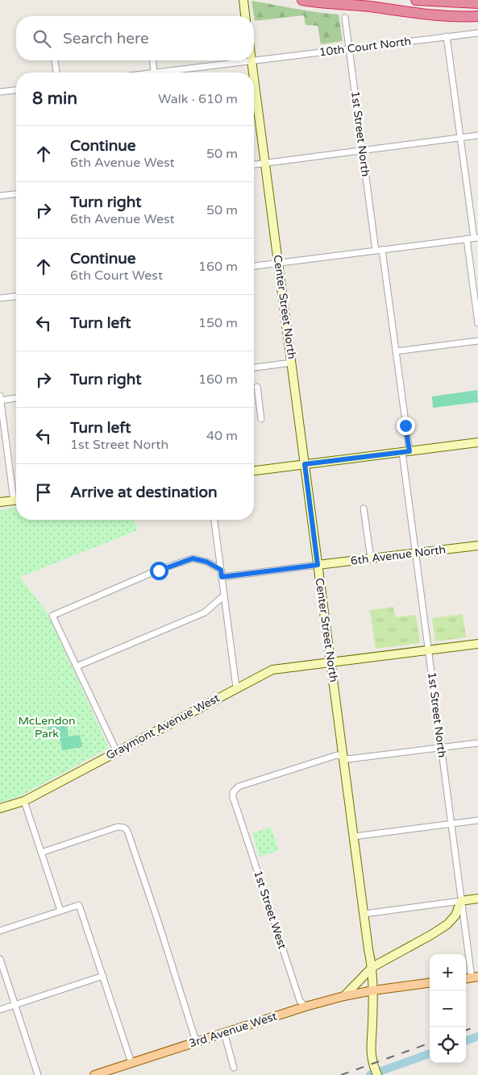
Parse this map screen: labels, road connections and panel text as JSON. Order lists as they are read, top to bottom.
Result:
{
  "streets": {
    "main road": ["3rd Avenue West"],
    "street": [
      "10th Court North",
      "1st Street North",
      "Center Street North",
      "6th Avenue North",
      "Graymont Avenue West",
      "1st Street West"
    ]
  },
  "crossings": [
    ["10th Court North", "1st Street North"],
    ["10th Court North", "Center Street North"],
    ["1st Street North", "6th Avenue North"],
    ["1st Street North", "Graymont Avenue West"],
    ["Center Street North", "6th Avenue North"],
    ["Center Street North", "Graymont Avenue West"],
    ["Center Street North", "1st Street West"],
    ["Center Street North", "3rd Avenue West"],
    ["1st Street West", "3rd Avenue West"]
  ],
  "parks": ["McLendon Park"],
  "page": {
    "search": "Search here",
    "heading": ["8 min", "Walk · 610 m"],
    "list": [
      ["Continue", "6th Avenue West", "50 m"],
      ["Turn right", "6th Avenue West", "50 m"],
      ["Continue", "6th Court West", "160 m"],
      ["Turn left", "150 m"],
      ["Turn right", "160 m"],
      ["Turn left", "1st Street North", "40 m"],
      "Arrive at destination"
    ],
    "map_buttons": ["+", "−"]
  }
}
